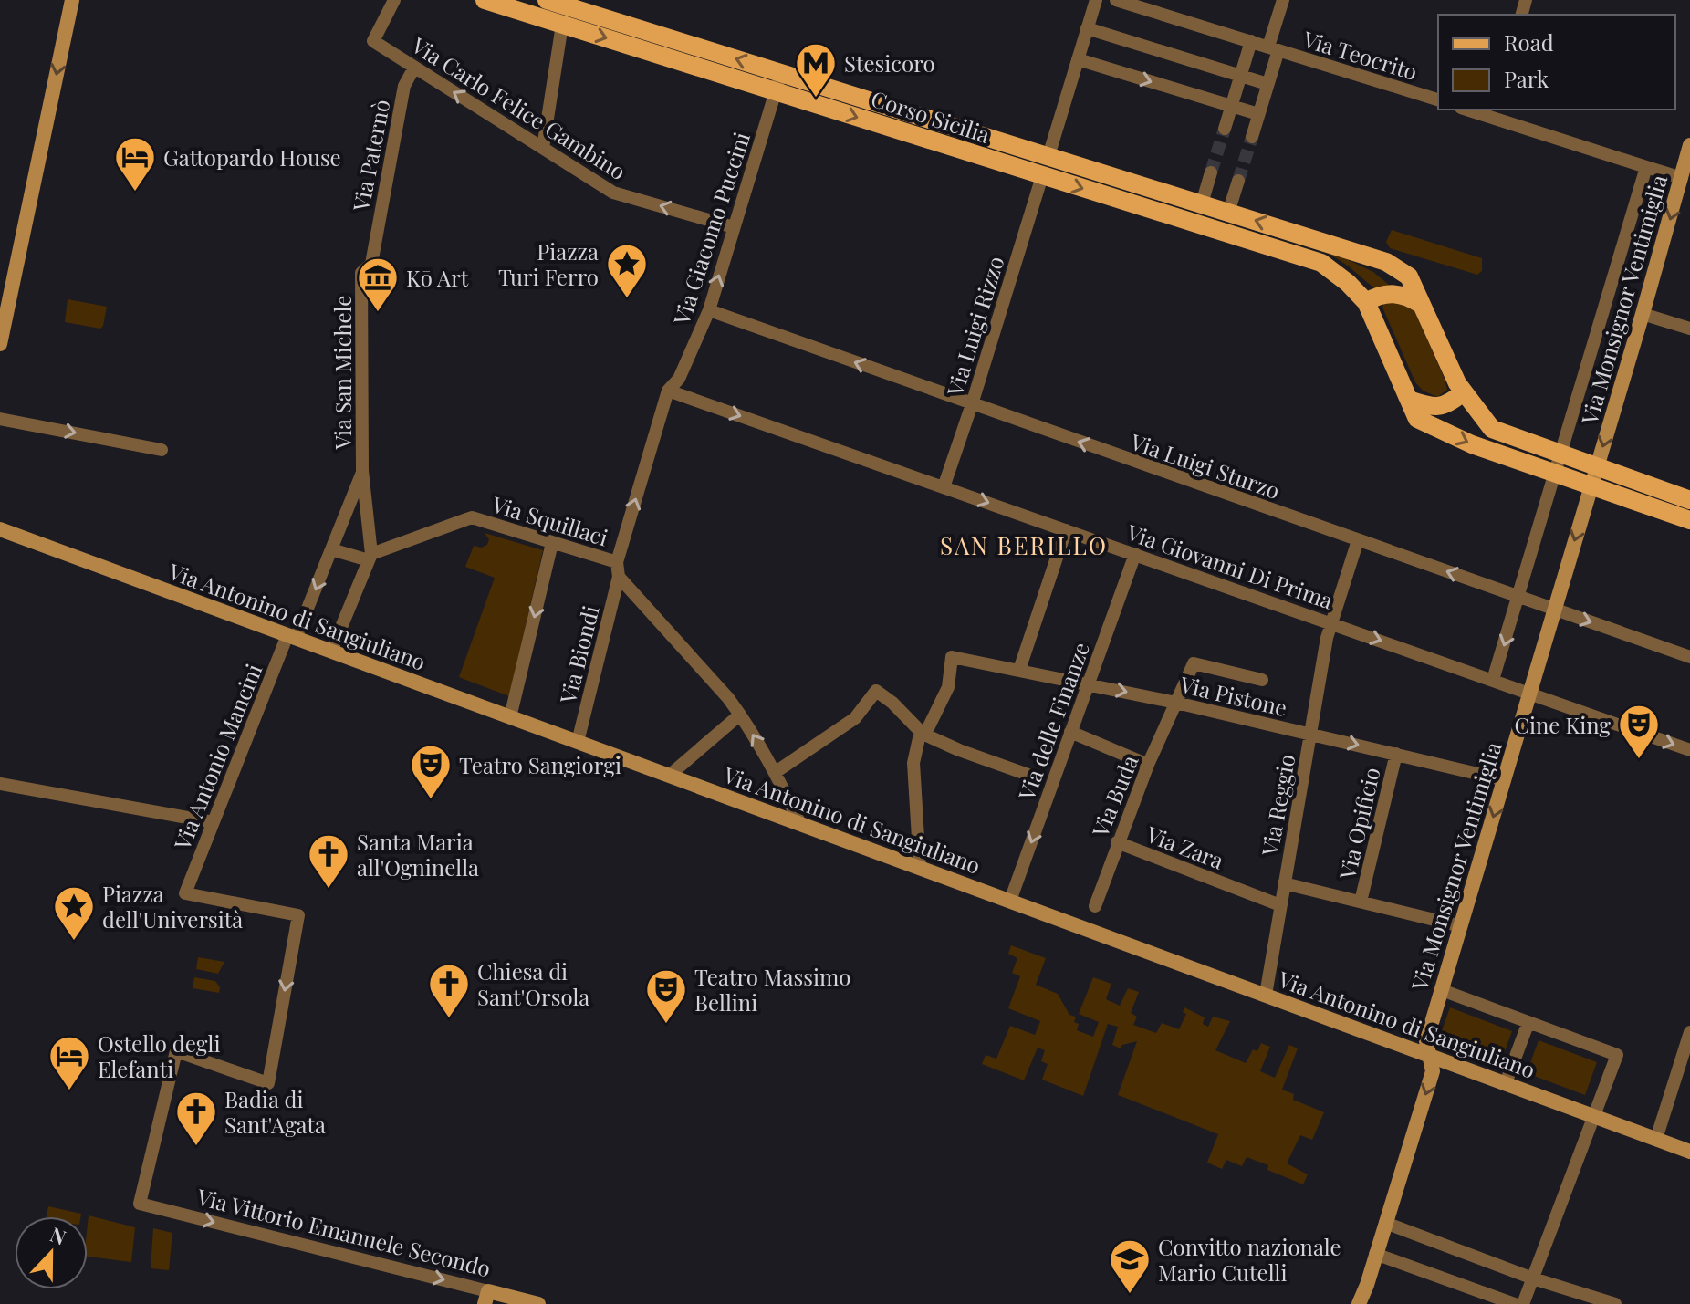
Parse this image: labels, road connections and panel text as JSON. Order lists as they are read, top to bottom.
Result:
{
  "streets": {
    "main road": [
      "Corso Sicilia",
      "Via Monsignor Ventimiglia",
      "Via Antonino di Sangiuliano",
      "Via Vittorio Emanuele Secondo"
    ],
    "street": [
      "Via Teocrito",
      "Via Carlo Felice Gambino",
      "Via Paternò",
      "Via Giacomo Puccini",
      "Via Luigi Rizzo",
      "Via San Michele",
      "Via Luigi Sturzo",
      "Via Squillaci",
      "Via Giovanni Di Prima",
      "Via Biondi",
      "Via Pistone",
      "Via delle Finanze",
      "Via Antonio Mancini",
      "Via Buda",
      "Via Reggio",
      "Via Opificio",
      "Via Zara"
    ]
  },
  "crossings": [
    ["Via Carlo Felice Gambino", "Via Paternò"],
    ["Via Carlo Felice Gambino", "Via Giacomo Puccini"],
    ["Corso Sicilia", "Via Giacomo Puccini"],
    ["Corso Sicilia", "Via Monsignor Ventimiglia"],
    ["Corso Sicilia", "Via Luigi Rizzo"],
    ["Via Paternò", "Via San Michele"],
    ["Via Giacomo Puccini", "Via Luigi Sturzo"],
    ["Via Giacomo Puccini", "Via Squillaci"],
    ["Via Giacomo Puccini", "Via Giovanni Di Prima"],
    ["Via Monsignor Ventimiglia", "Via Luigi Sturzo"],
    ["Via Monsignor Ventimiglia", "Via Giovanni Di Prima"],
    ["Via Monsignor Ventimiglia", "Via Antonino di Sangiuliano"],
    ["Via Monsignor Ventimiglia", "Via Pistone"],
    ["Via Luigi Rizzo", "Via Luigi Sturzo"],
    ["Via Luigi Rizzo", "Via Giovanni Di Prima"],
    ["Via San Michele", "Via Squillaci"],
    ["Via San Michele", "Via Antonio Mancini"],
    ["Via Luigi Sturzo", "Via Reggio"],
    ["Via Giovanni Di Prima", "Via delle Finanze"],
    ["Via Giovanni Di Prima", "Via Reggio"],
    ["Via Antonino di Sangiuliano", "Via Biondi"],
    ["Via Antonino di Sangiuliano", "Via delle Finanze"],
    ["Via Antonino di Sangiuliano", "Via Antonio Mancini"],
    ["Via Antonino di Sangiuliano", "Via Reggio"],
    ["Via Pistone", "Via delle Finanze"],
    ["Via Pistone", "Via Buda"],
    ["Via Pistone", "Via Reggio"],
    ["Via Pistone", "Via Opificio"],
    ["Via Antonio Mancini", "Via Vittorio Emanuele Secondo"],
    ["Via Buda", "Via Zara"],
    ["Via Reggio", "Via Zara"]
  ],
  "one_way": [
    "Via Carlo Felice Gambino",
    "Via Giacomo Puccini",
    "Via Monsignor Ventimiglia",
    "Via Giovanni Di Prima",
    "Via delle Finanze",
    "Via Vittorio Emanuele Secondo"
  ],
  "districts": ["SAN BERILLO"],
  "places": {
    "metro station": ["Stesicoro"],
    "hotel": ["Gattopardo House", "Ostello degli Elefanti"],
    "place": ["Piazza Turi Ferro", "Piazza dell'Università"],
    "museum": ["Kō Art"],
    "theatre": ["Cine King", "Teatro Sangiorgi", "Teatro Massimo Bellini"],
    "church": ["Santa Maria all'Ogninella", "Chiesa di Sant'Orsola", "Badia di Sant'Agata"],
    "school or university": ["Convitto nazionale Mario Cutelli"]
  },
  "legend": ["Road", "Park"],
  "north": "top"
}
